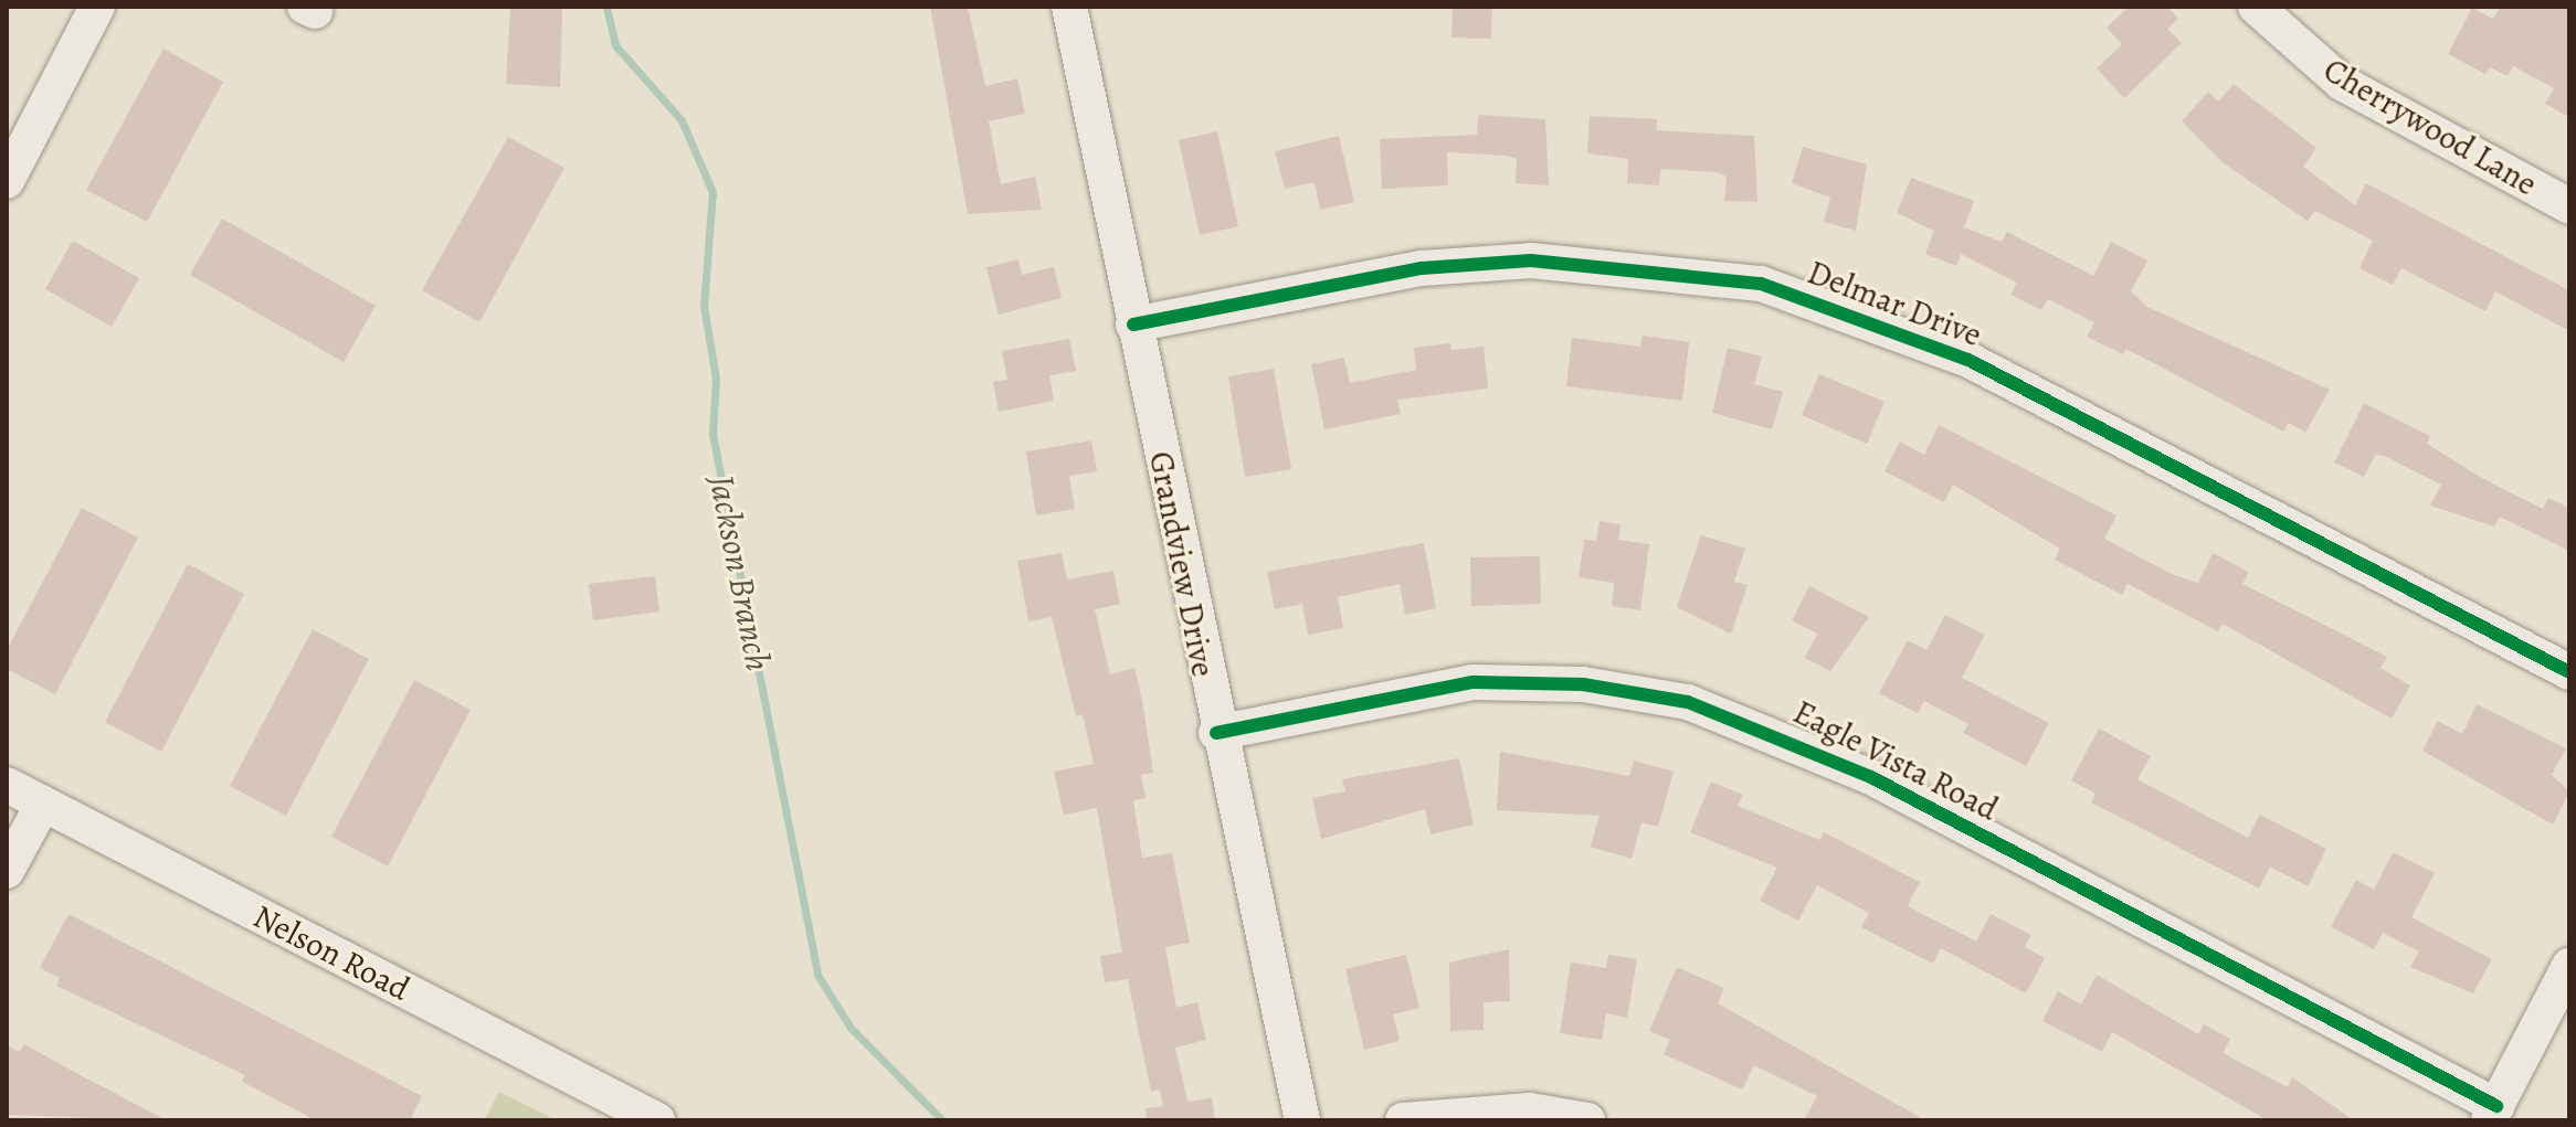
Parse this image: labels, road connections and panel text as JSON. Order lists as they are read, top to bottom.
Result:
{
  "streets": {
    "street": [
      "Cherrywood Lane",
      "Delmar Drive",
      "Grandview Drive",
      "Eagle Vista Road",
      "Nelson Road"
    ]
  },
  "crossings": [
    ["Delmar Drive", "Grandview Drive"],
    ["Grandview Drive", "Eagle Vista Road"]
  ],
  "water": ["Jackson Branch"]
}
